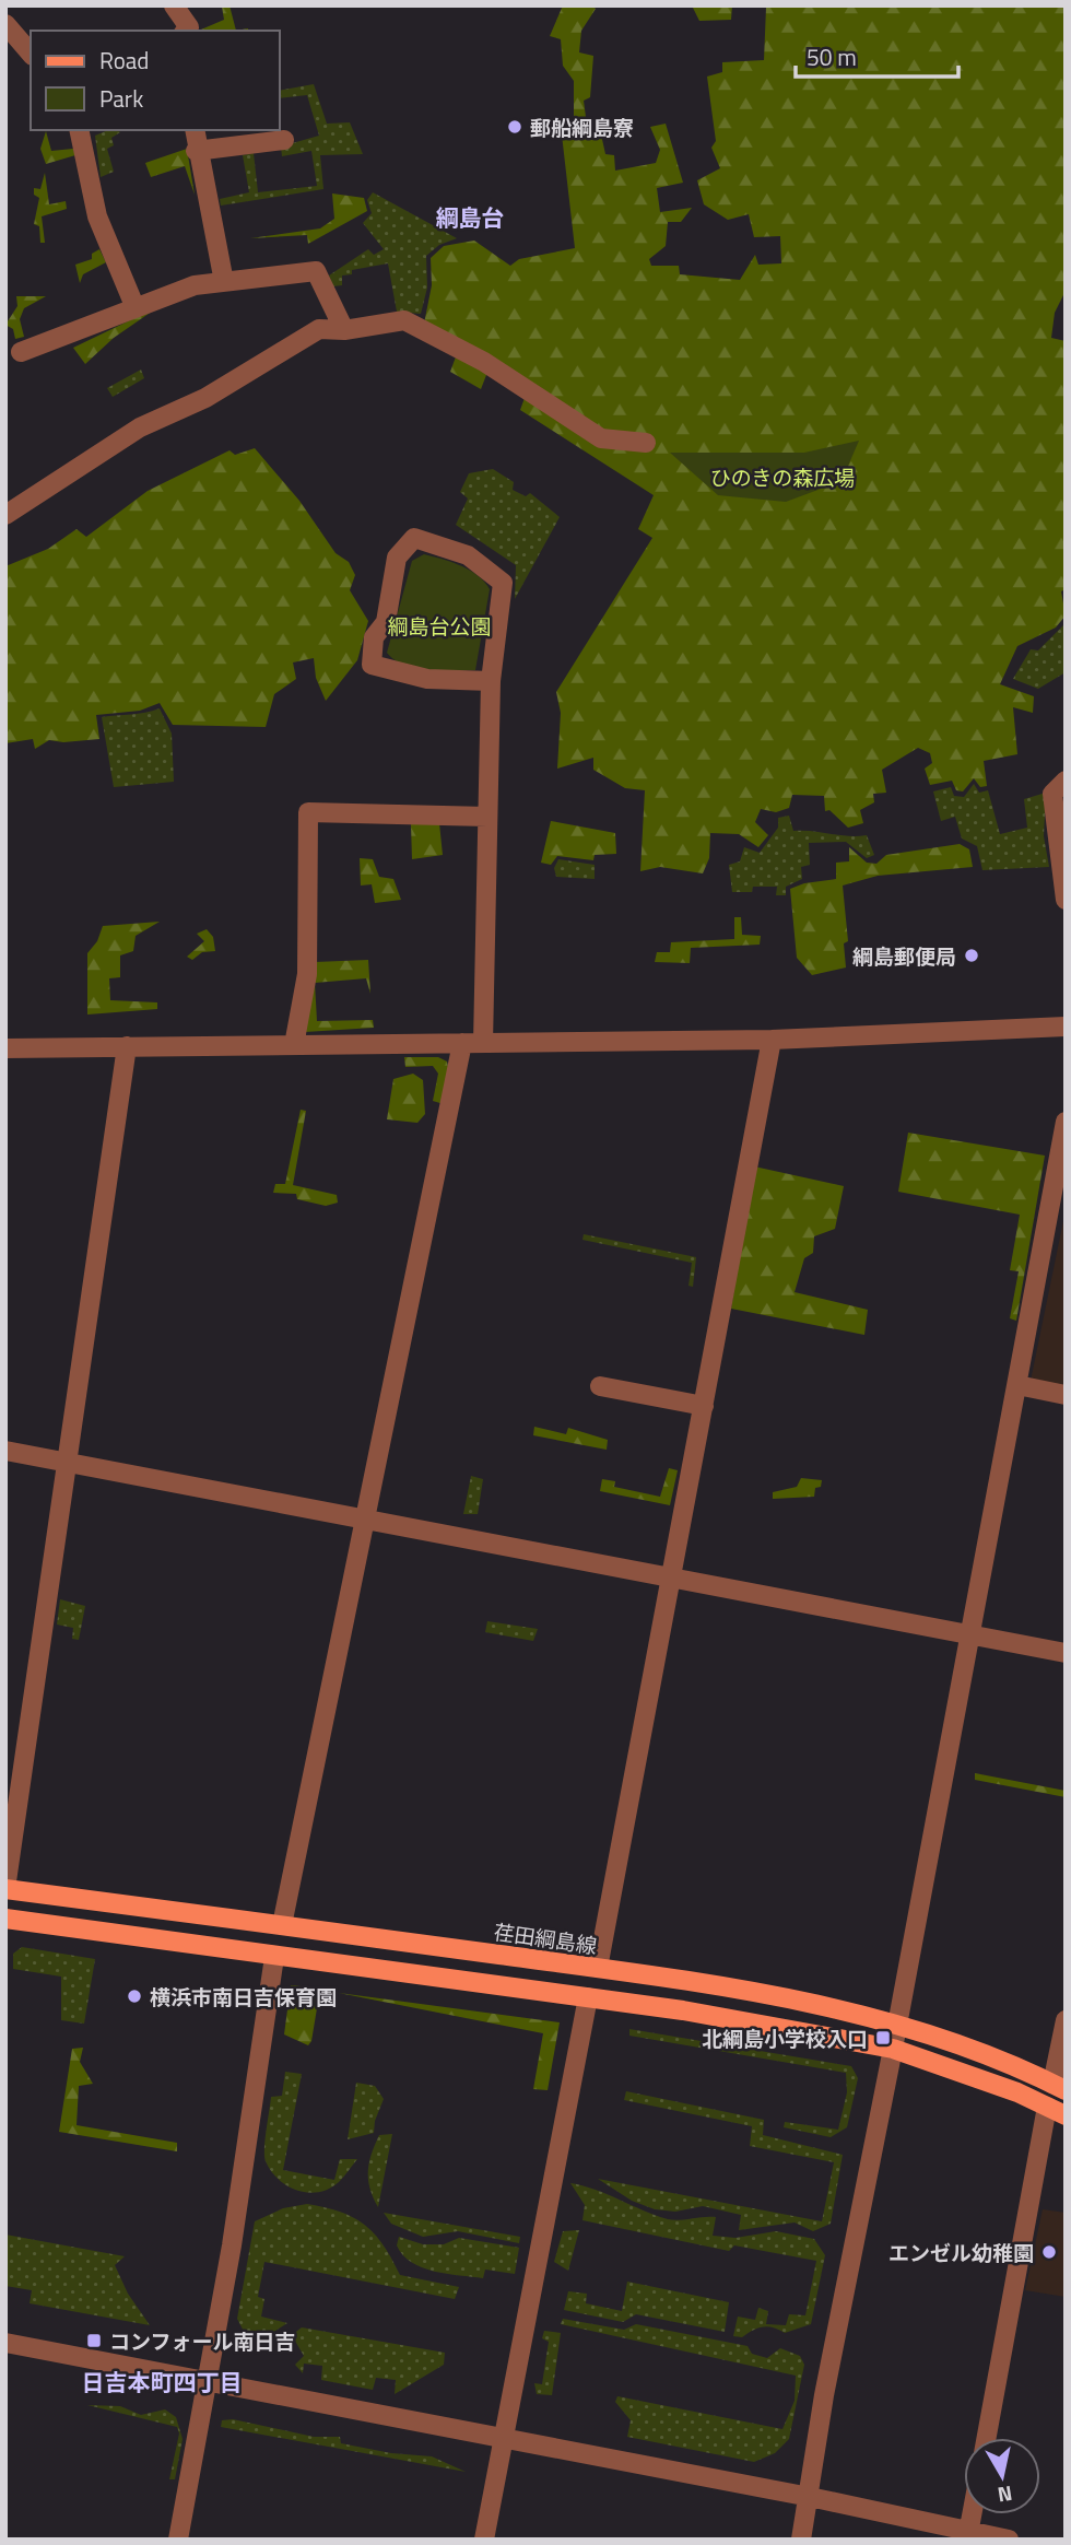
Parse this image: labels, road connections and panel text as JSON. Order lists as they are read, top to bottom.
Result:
{
  "streets": {
    "main road": ["荏田綱島線"]
  },
  "districts": ["綱島台", "日吉本町四丁目"],
  "parks": ["ひのきの森広場", "綱島台公園"],
  "places": {
    "other": [
      "郵船綱島寮",
      "綱島郵便局",
      "横浜市南日吉保育園",
      "エンゼル幼稚園"
    ],
    "transit": ["北綱島小学校入口", "コンフォール南日吉"]
  },
  "legend": ["Road", "Park"],
  "scale_bar": "50 m",
  "north": "bottom"
}
